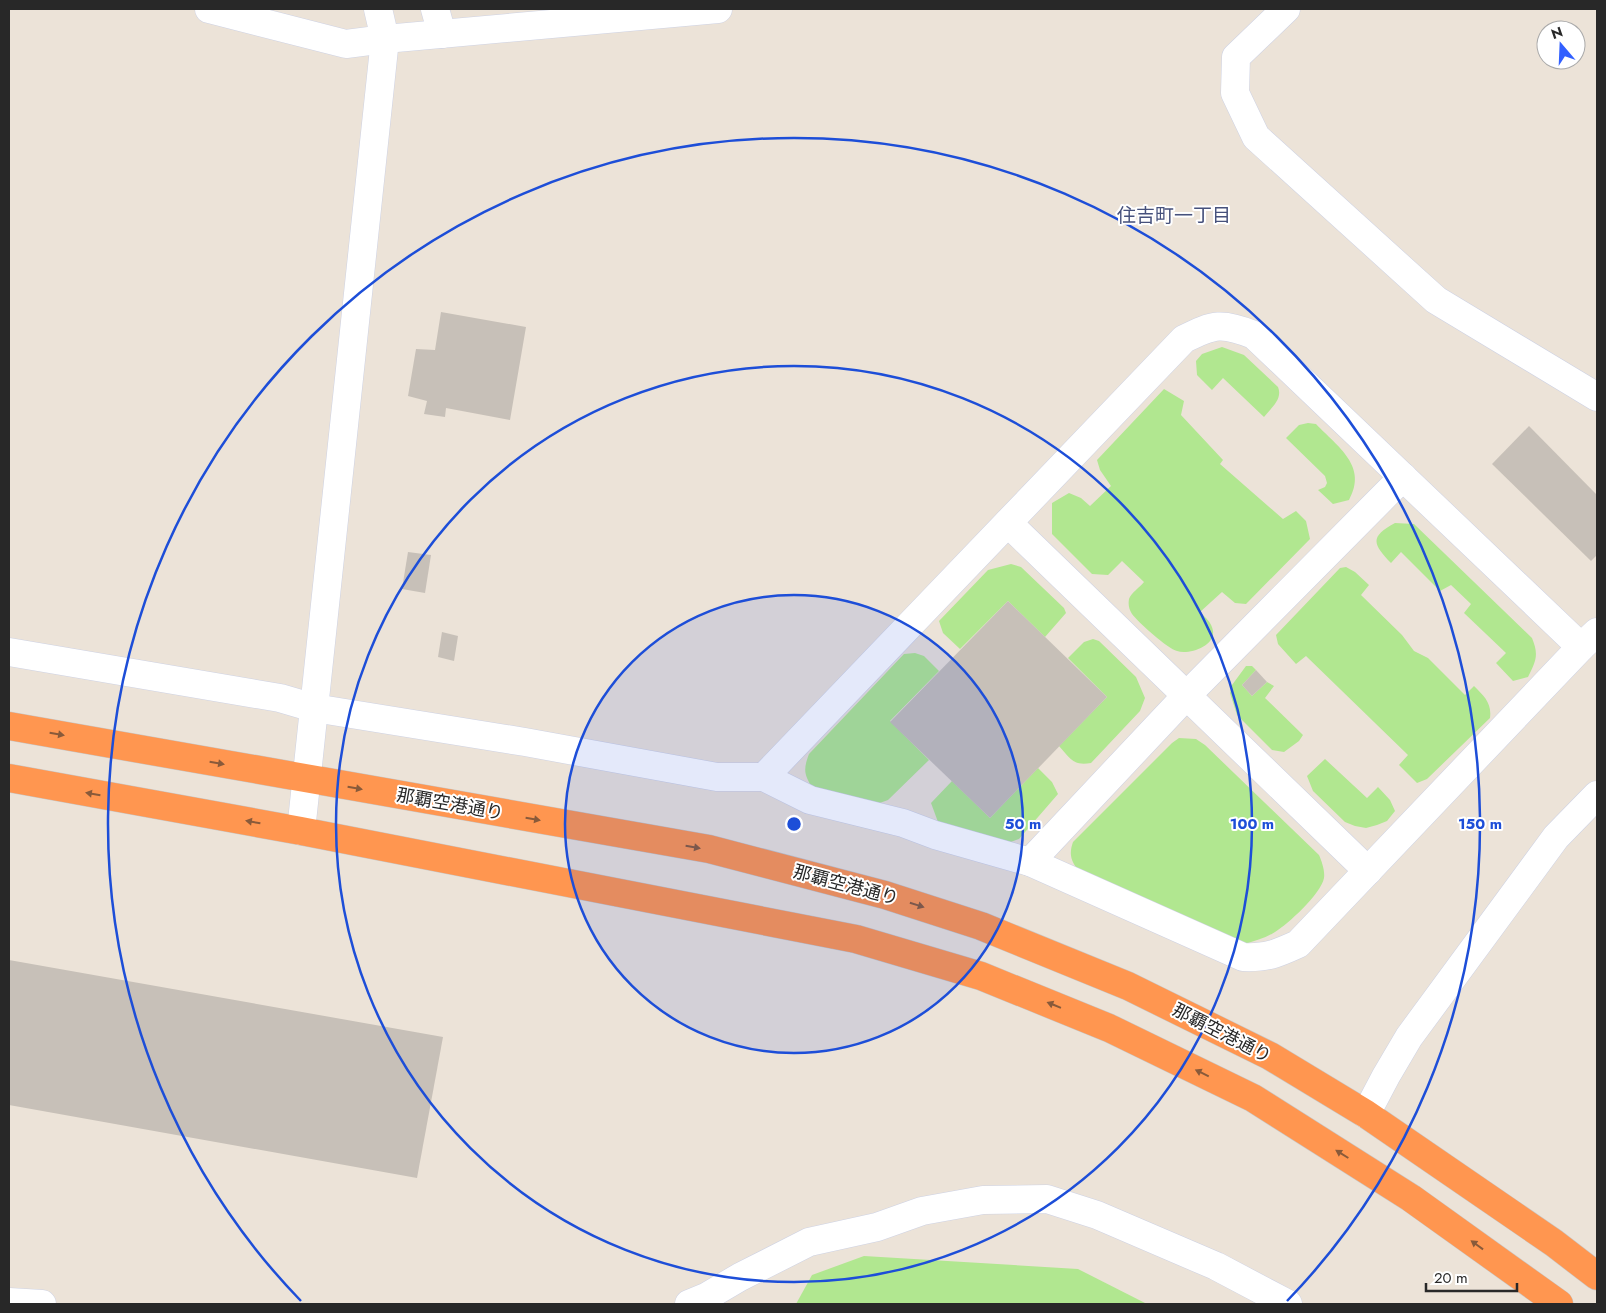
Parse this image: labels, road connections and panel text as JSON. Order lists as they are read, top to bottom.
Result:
{
  "streets": {
    "highway": ["那覇空港通り"]
  },
  "districts": ["住吉町一丁目"],
  "scale_bar": "20 m",
  "north": "top",
  "rings": ["50 m", "100 m", "150 m"]
}
